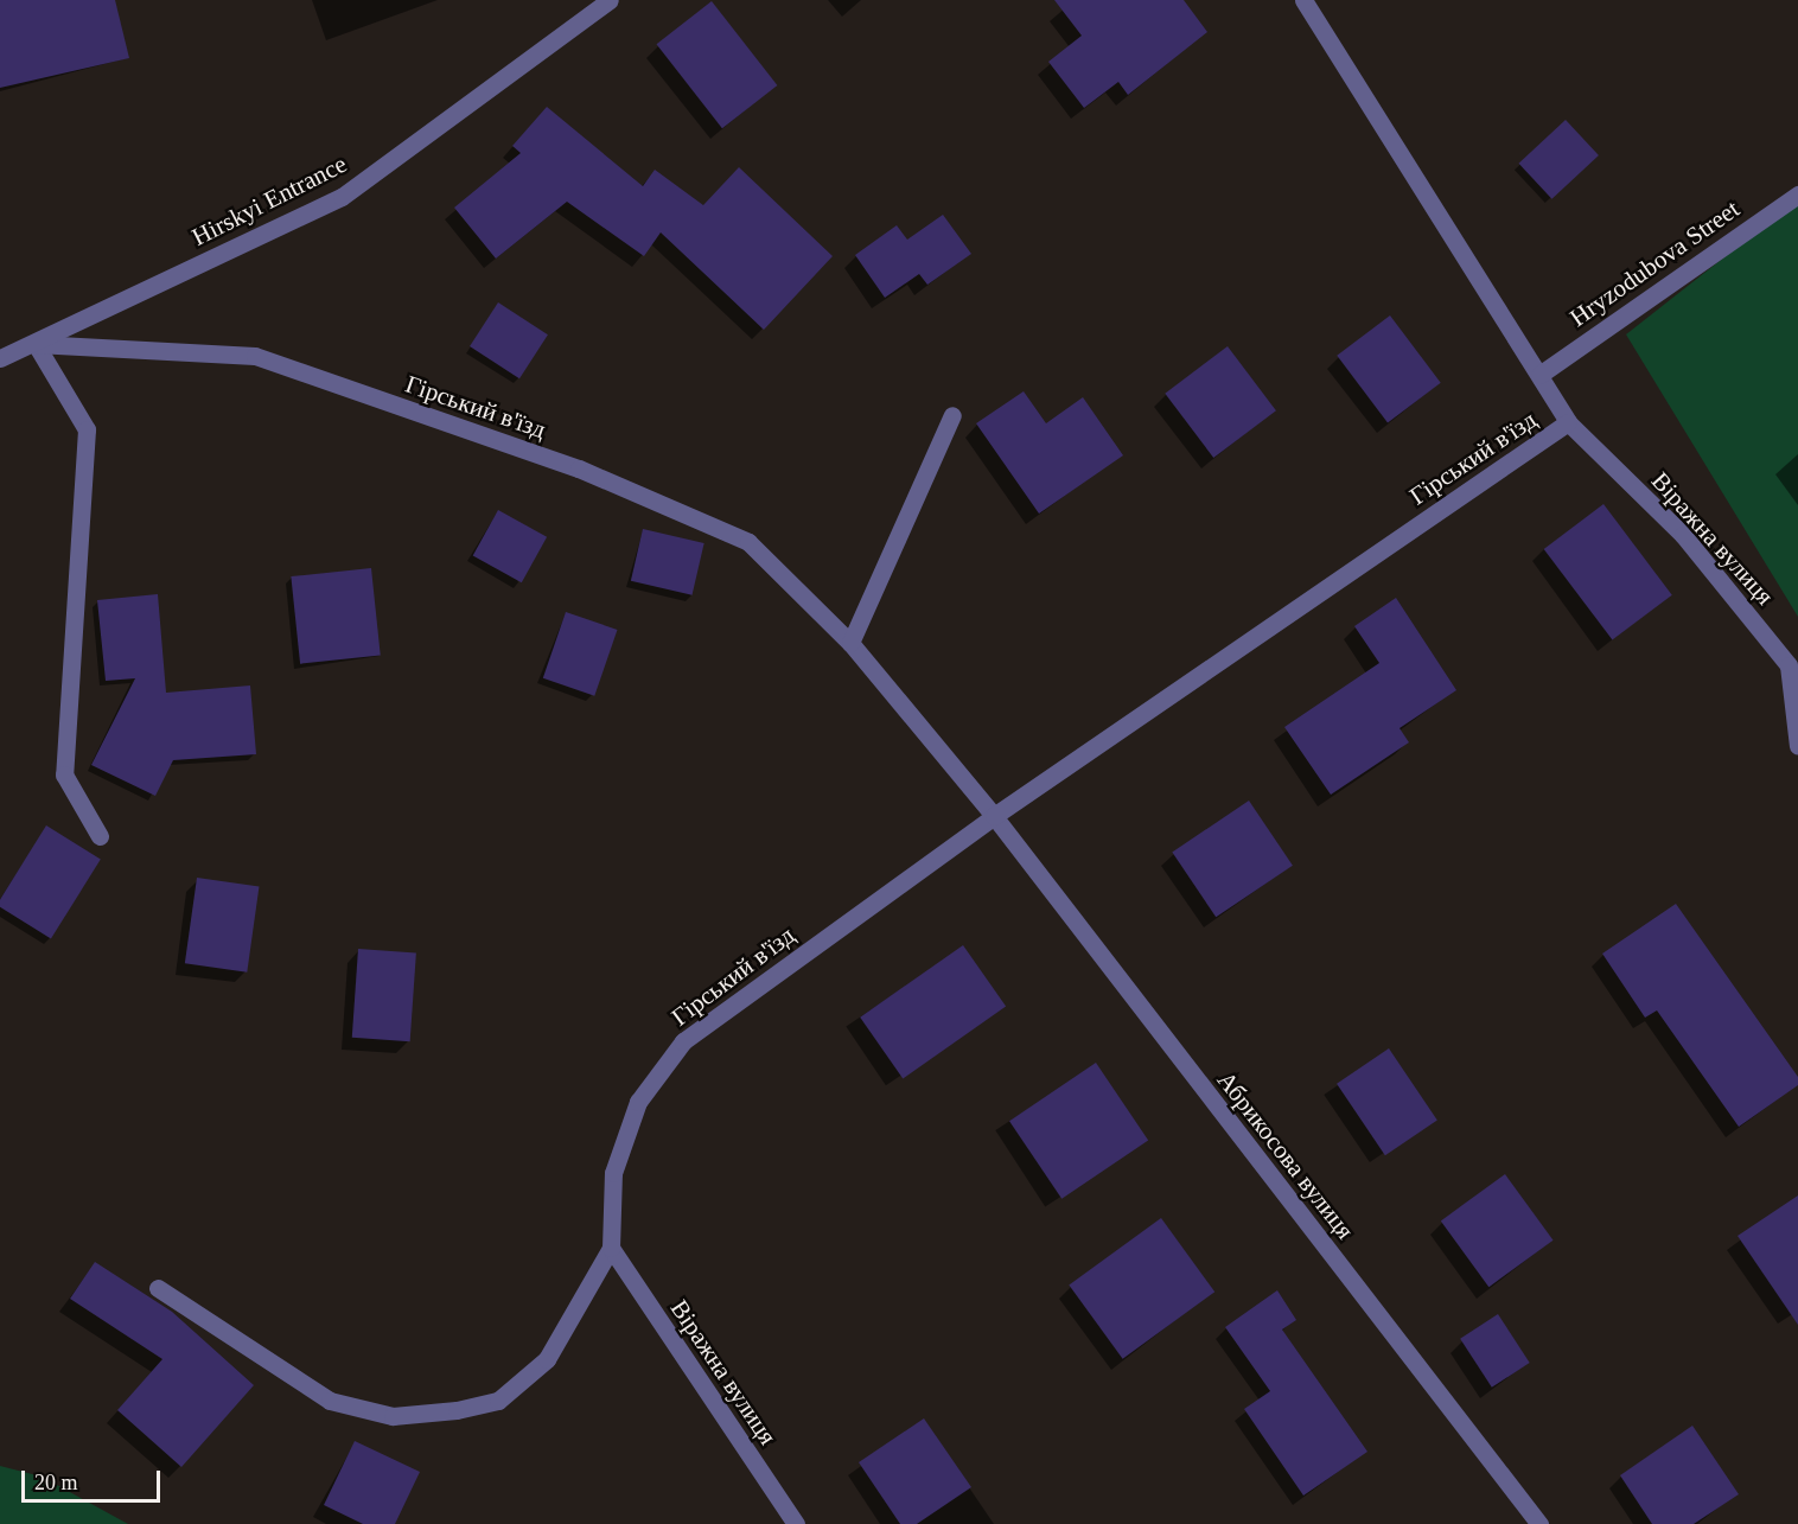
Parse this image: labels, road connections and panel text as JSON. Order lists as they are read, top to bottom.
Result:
{
  "streets": {
    "street": [
      "Hirskyi Entrance",
      "Hryzodubova Street",
      "Гірський в'їзд",
      "Віражна вулиця",
      "Абрикосова вулиця"
    ]
  },
  "crossings": [
    ["Hirskyi Entrance", "Гірський в'їзд"],
    ["Hryzodubova Street", "Гірський в'їзд"],
    ["Гірський в'їзд", "Віражна вулиця"],
    ["Гірський в'їзд", "Абрикосова вулиця"]
  ],
  "scale_bar": "20 m"
}
